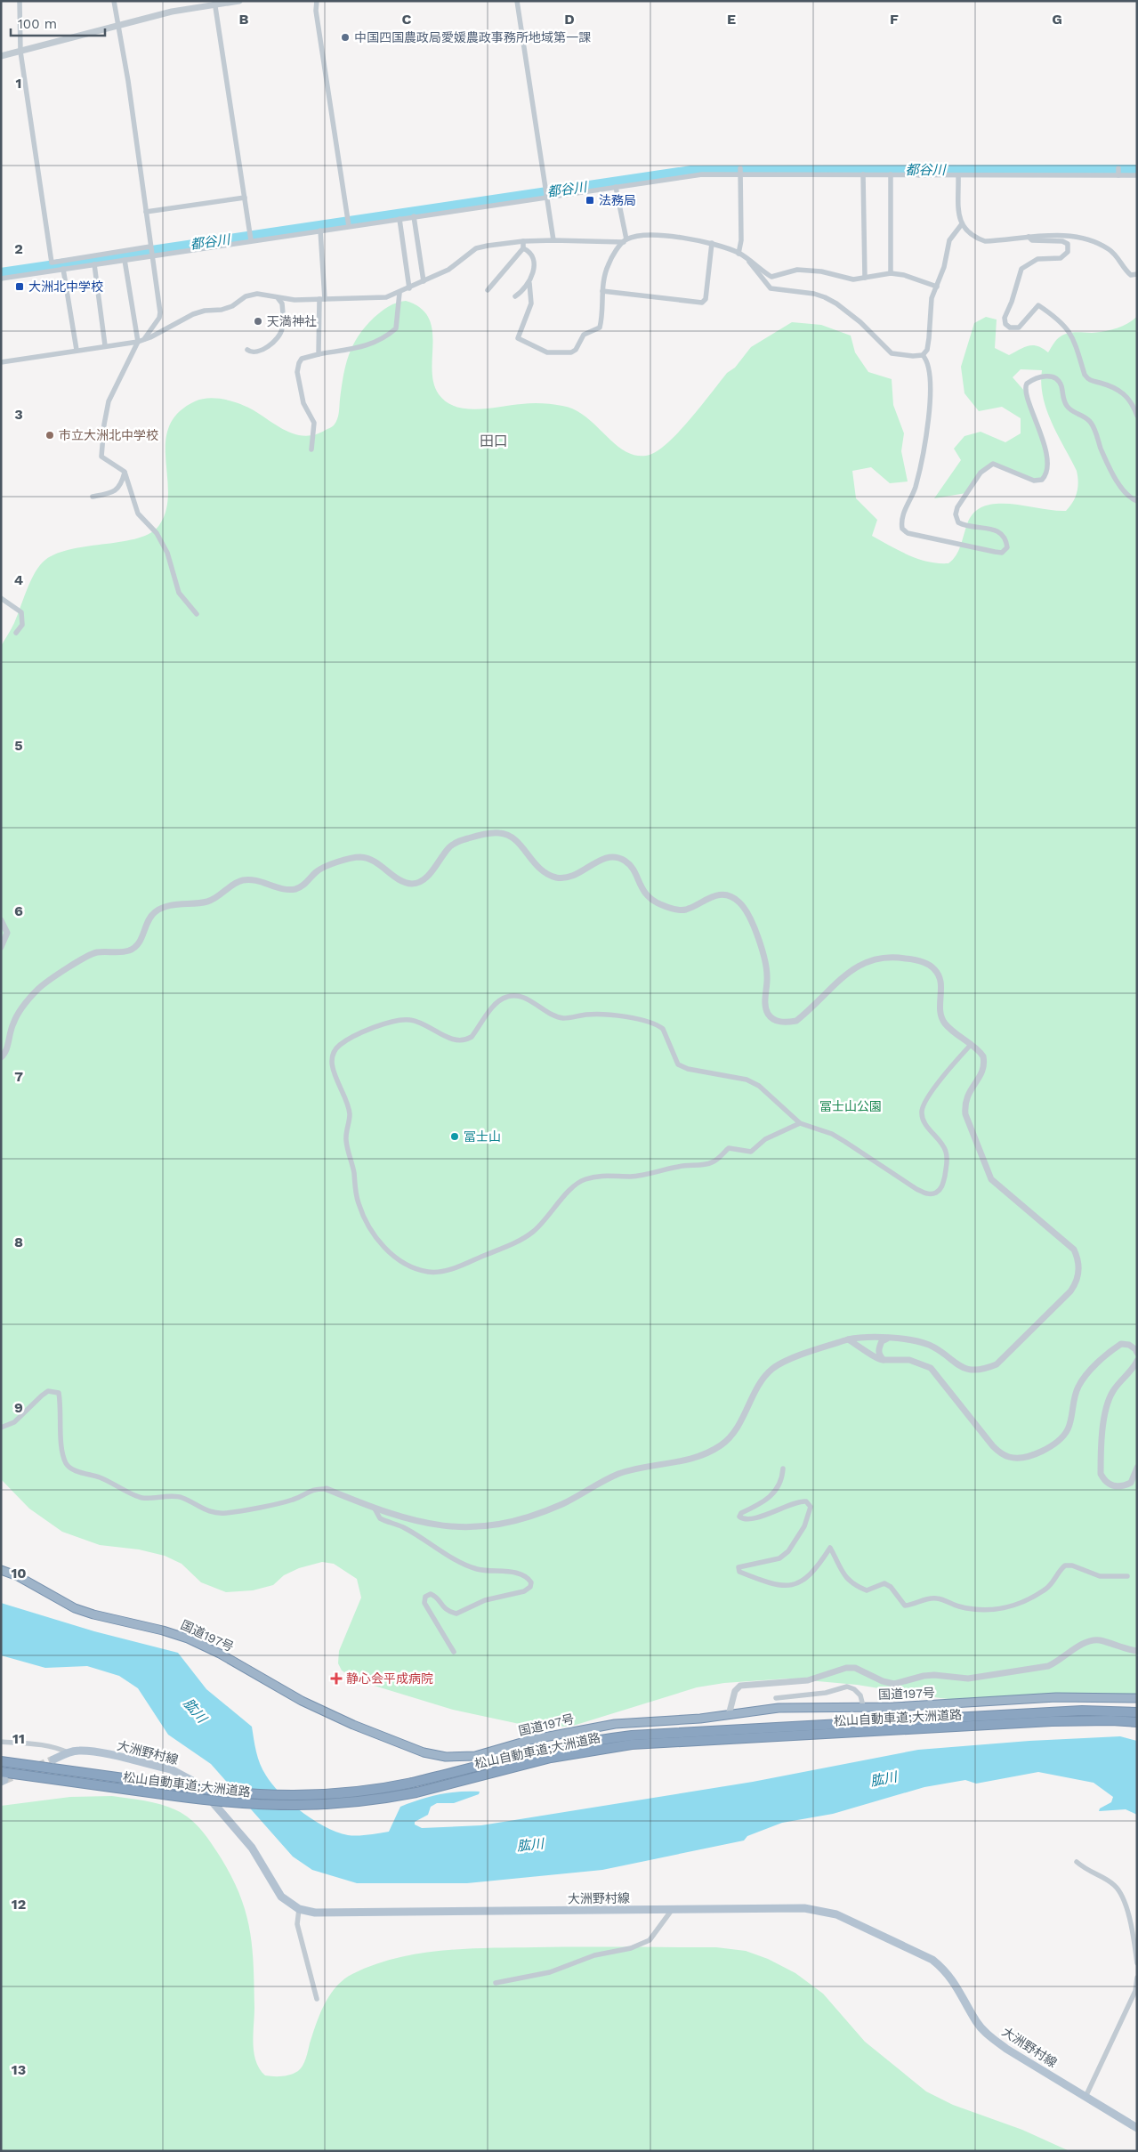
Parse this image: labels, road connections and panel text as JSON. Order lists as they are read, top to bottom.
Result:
{
  "streets": {
    "highway": ["国道197号", "松山自動車道;大洲道路"],
    "main road": ["大洲野村線"]
  },
  "districts": ["田口"],
  "water": ["都谷川", "肱川"],
  "parks": ["冨士山公園"],
  "places": {
    "other": [
      "中国四国農政局愛媛農政事務所地域第一課",
      "天満神社",
      "市立大洲北中学校",
      "冨士山"
    ],
    "transit": ["法務局", "大洲北中学校"],
    "health": ["静心会平成病院"]
  },
  "scale_bar": "100 m",
  "grid": {
    "columns": [
      "B",
      "C",
      "D",
      "E",
      "F",
      "G"
    ],
    "rows": [
      "1",
      "2",
      "3",
      "4",
      "5",
      "6",
      "7",
      "8",
      "9",
      "10",
      "11",
      "12",
      "13"
    ]
  }
}
